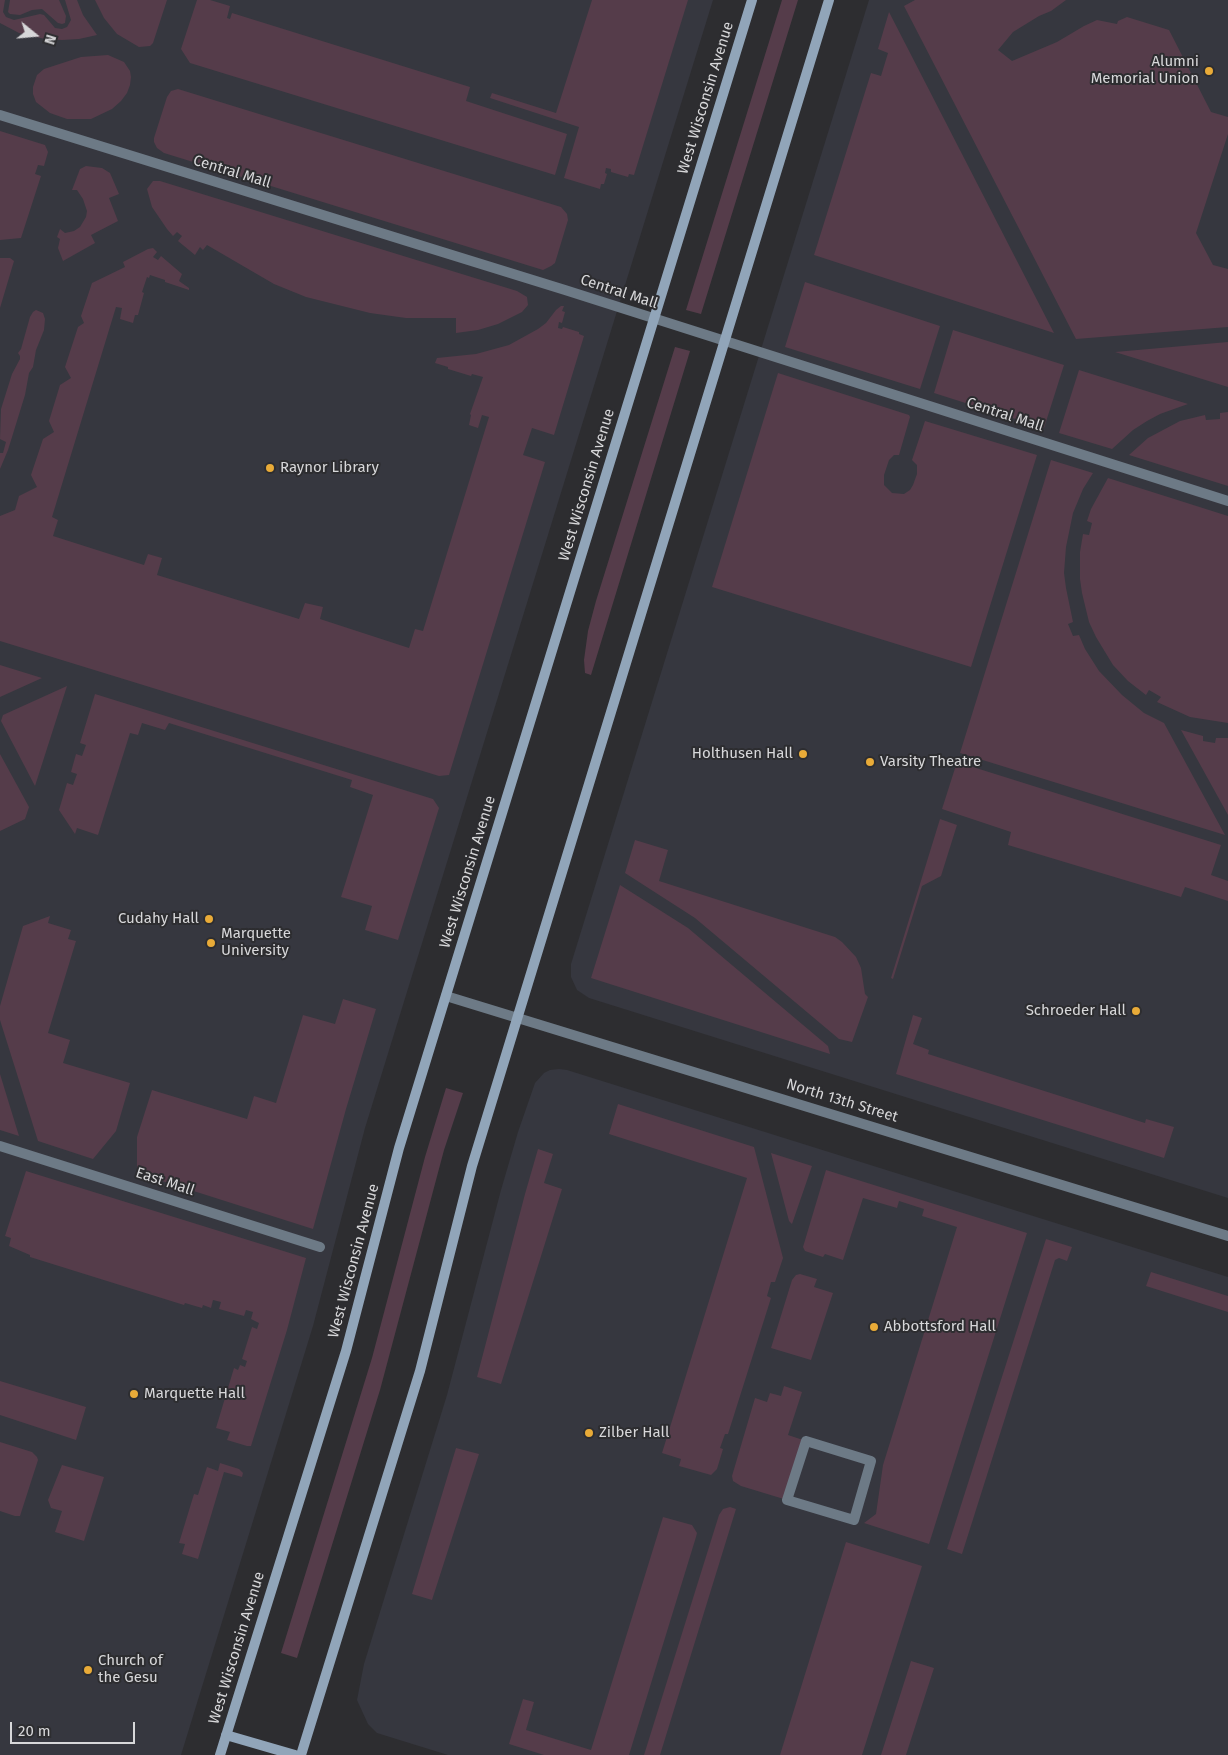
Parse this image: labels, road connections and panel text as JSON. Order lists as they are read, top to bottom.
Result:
{
  "streets": {
    "main road": ["West Wisconsin Avenue"],
    "street": ["Central Mall", "North 13th Street", "East Mall"]
  },
  "crossings": [
    ["West Wisconsin Avenue", "Central Mall"],
    ["West Wisconsin Avenue", "North 13th Street"]
  ],
  "places": [
    "Alumni Memorial Union",
    "Raynor Library",
    "Holthusen Hall",
    "Varsity Theatre",
    "Cudahy Hall",
    "Marquette University",
    "Schroeder Hall",
    "Abbottsford Hall",
    "Marquette Hall",
    "Zilber Hall",
    "Church of the Gesu"
  ],
  "scale_bar": "20 m",
  "north": "right"
}
